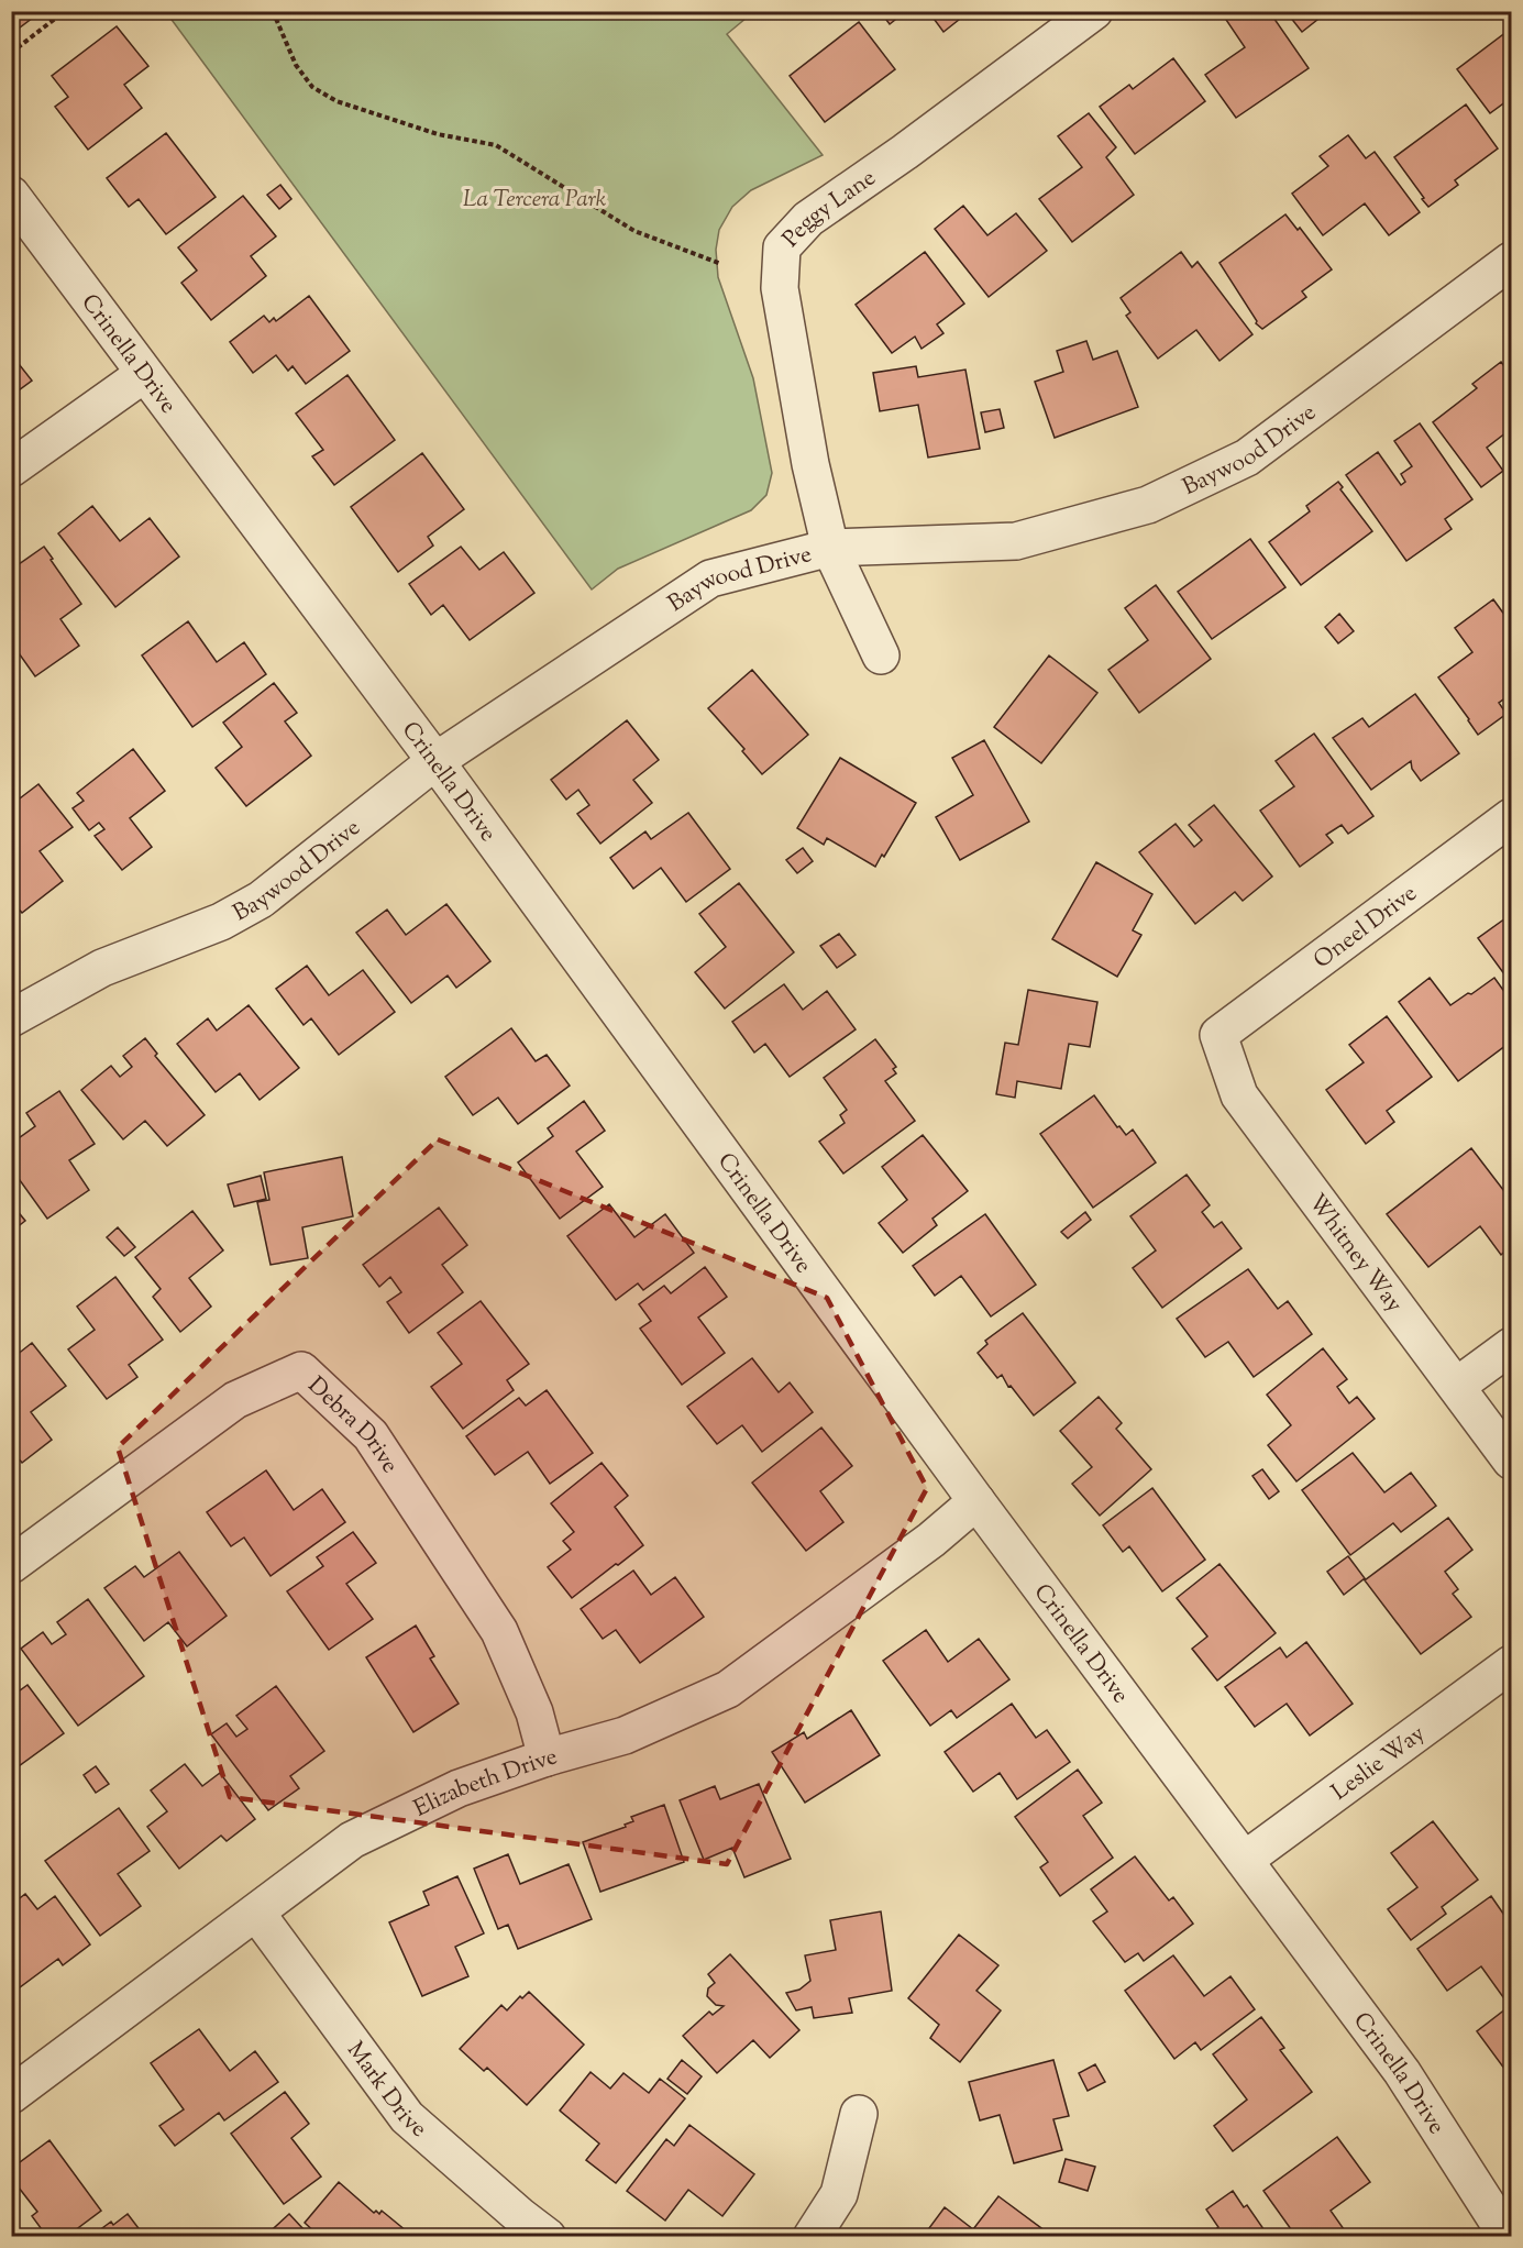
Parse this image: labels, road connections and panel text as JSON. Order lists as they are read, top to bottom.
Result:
{
  "streets": {
    "street": [
      "Peggy Lane",
      "Crinella Drive",
      "Baywood Drive",
      "Oneel Drive",
      "Whitney Way",
      "Debra Drive",
      "Leslie Way",
      "Elizabeth Drive",
      "Mark Drive"
    ]
  },
  "crossings": [
    ["Peggy Lane", "Baywood Drive"],
    ["Crinella Drive", "Baywood Drive"],
    ["Crinella Drive", "Leslie Way"],
    ["Crinella Drive", "Elizabeth Drive"],
    ["Oneel Drive", "Whitney Way"],
    ["Debra Drive", "Elizabeth Drive"],
    ["Elizabeth Drive", "Mark Drive"]
  ],
  "parks": ["La Tercera Park"]
}
